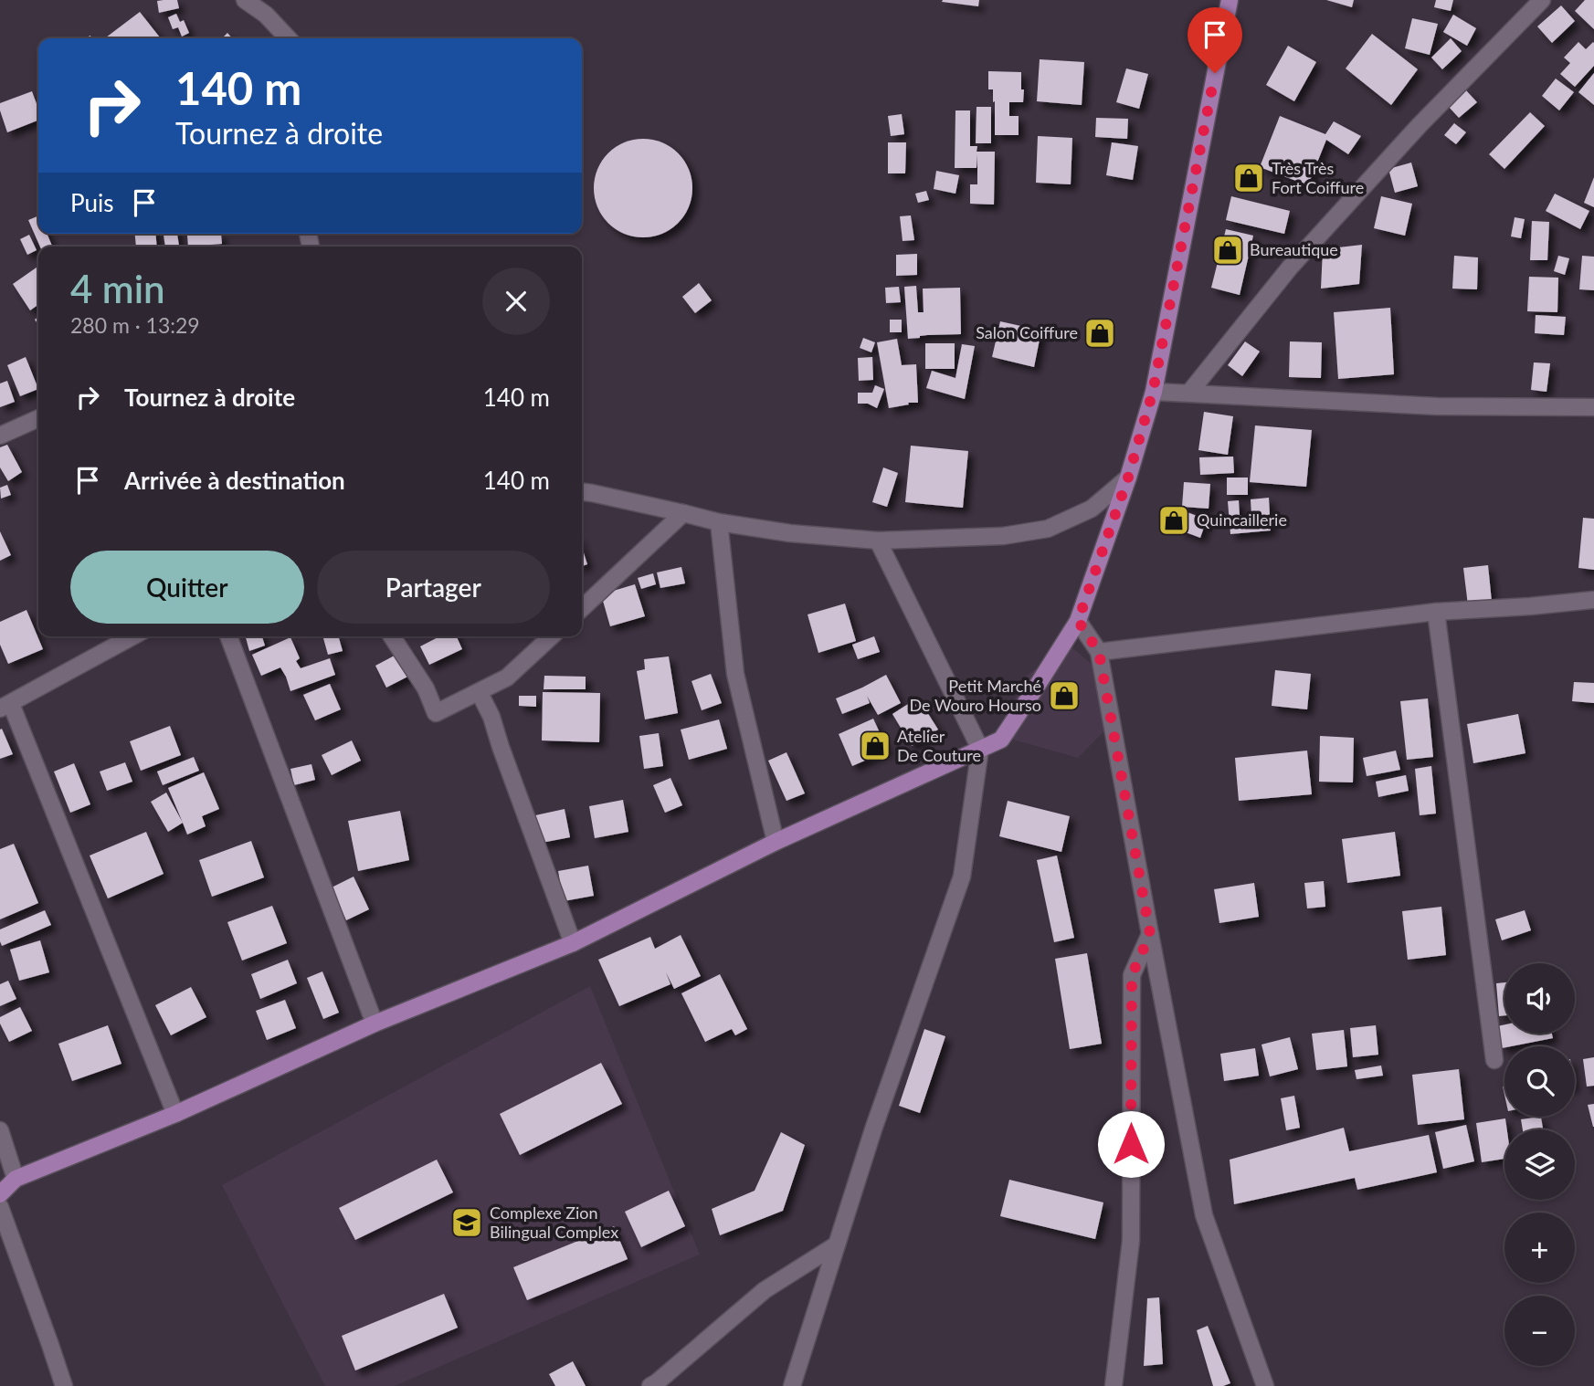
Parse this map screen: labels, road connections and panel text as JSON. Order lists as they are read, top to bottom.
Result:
{
  "places": {
    "shop": [
      "Très Très Fort Coiffure",
      "Bureautique",
      "Salon Coiffure",
      "Quincaillerie",
      "Petit Marché De Wouro Hourso",
      "Atelier De Couture"
    ],
    "school or university": ["Complexe Zion Bilingual Complex"]
  },
  "page": {
    "turn": ["140 m", "Tournez à droite"],
    "then": "Puis",
    "heading": ["4 min", "280 m · 13:29"],
    "list": [
      {
        "name": "Tournez à droite",
        "value": "140 m"
      },
      {
        "name": "Arrivée à destination",
        "value": "140 m"
      }
    ],
    "buttons": ["Quitter", "Partager"],
    "map_buttons": ["+", "−"]
  }
}
